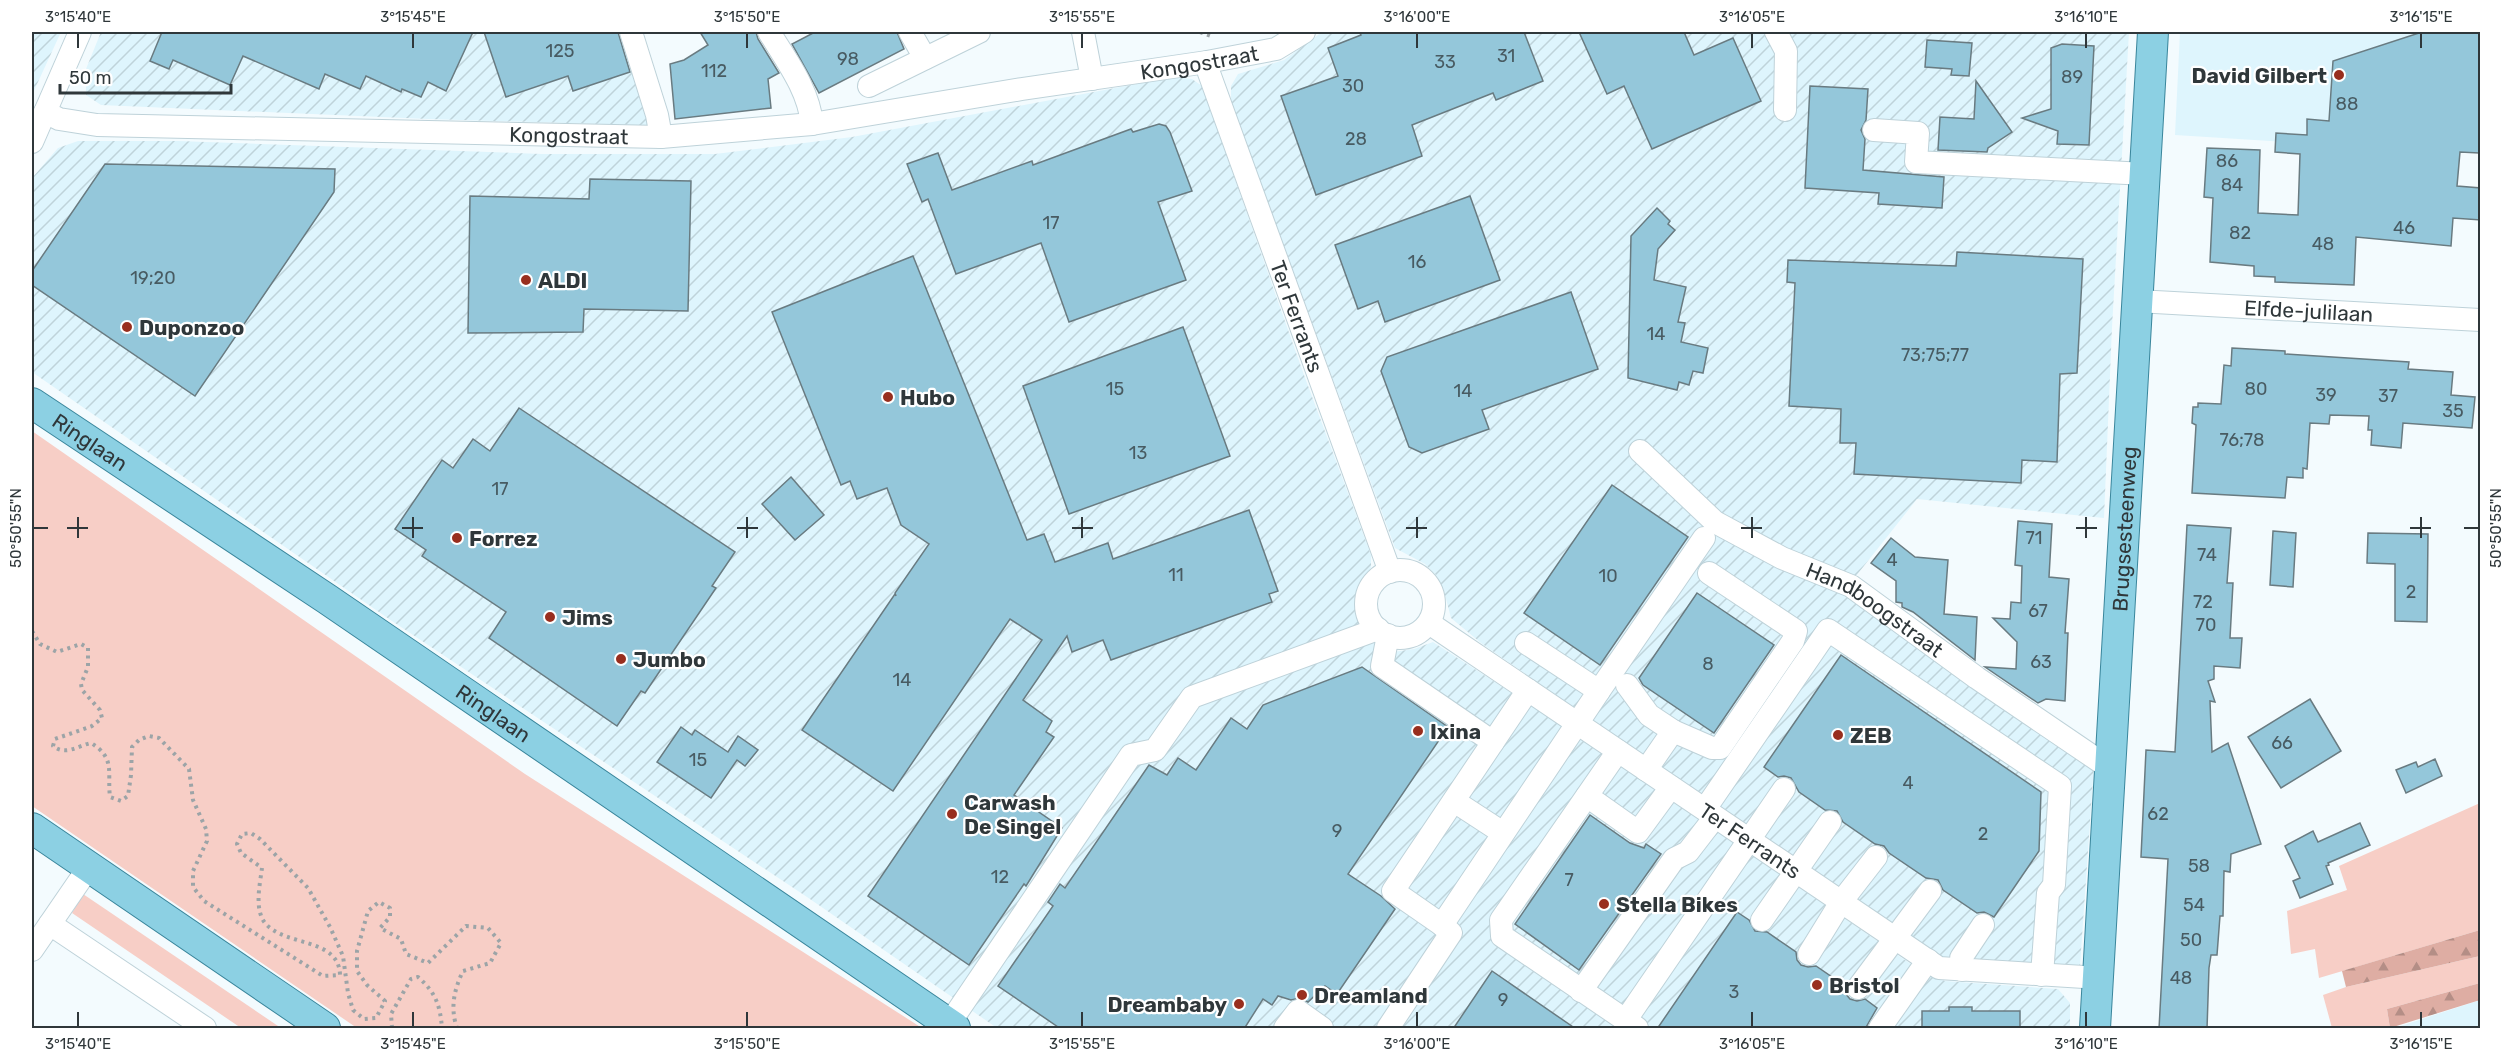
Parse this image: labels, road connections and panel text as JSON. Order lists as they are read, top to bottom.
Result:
{
  "streets": {
    "main road": ["Ringlaan", "Brugsesteenweg"],
    "street": [
      "Kongostraat",
      "Elfde-julilaan",
      "Ter Ferrants",
      "Handboogstraat"
    ]
  },
  "crossings": [
    ["Kongostraat", "Ter Ferrants"],
    ["Elfde-julilaan", "Brugsesteenweg"],
    ["Ter Ferrants", "Brugsesteenweg"],
    ["Brugsesteenweg", "Handboogstraat"]
  ],
  "places": [
    "David Gilbert",
    "ALDI",
    "Duponzoo",
    "Hubo",
    "Forrez",
    "Jims",
    "Jumbo",
    "Ixina",
    "ZEB",
    "Carwash De Singel",
    "Stella Bikes",
    "Bristol",
    "Dreamland",
    "Dreambaby"
  ],
  "house_numbers": [
    "125",
    "31",
    "98",
    "33",
    "112",
    "89",
    "30",
    "88",
    "28",
    "86",
    "84",
    "17",
    "46",
    "82",
    "48",
    "16",
    "19;20",
    "14",
    "73;75;77",
    "15",
    "80",
    "14",
    "39",
    "37",
    "35",
    "76;78",
    "13",
    "17",
    "71",
    "74",
    "4",
    "11",
    "10",
    "2",
    "72",
    "67",
    "70",
    "63",
    "8",
    "14",
    "66",
    "15",
    "4",
    "62",
    "9",
    "2",
    "58",
    "12",
    "7",
    "54",
    "50",
    "48",
    "3",
    "9"
  ],
  "scale_bar": "50 m",
  "coordinates": [
    "3°15'40\"E",
    "3°15'45\"E",
    "3°15'50\"E",
    "3°15'55\"E",
    "3°16'00\"E",
    "3°16'05\"E",
    "3°16'10\"E",
    "3°16'15\"E",
    "50°50'55\"N"
  ]
}
